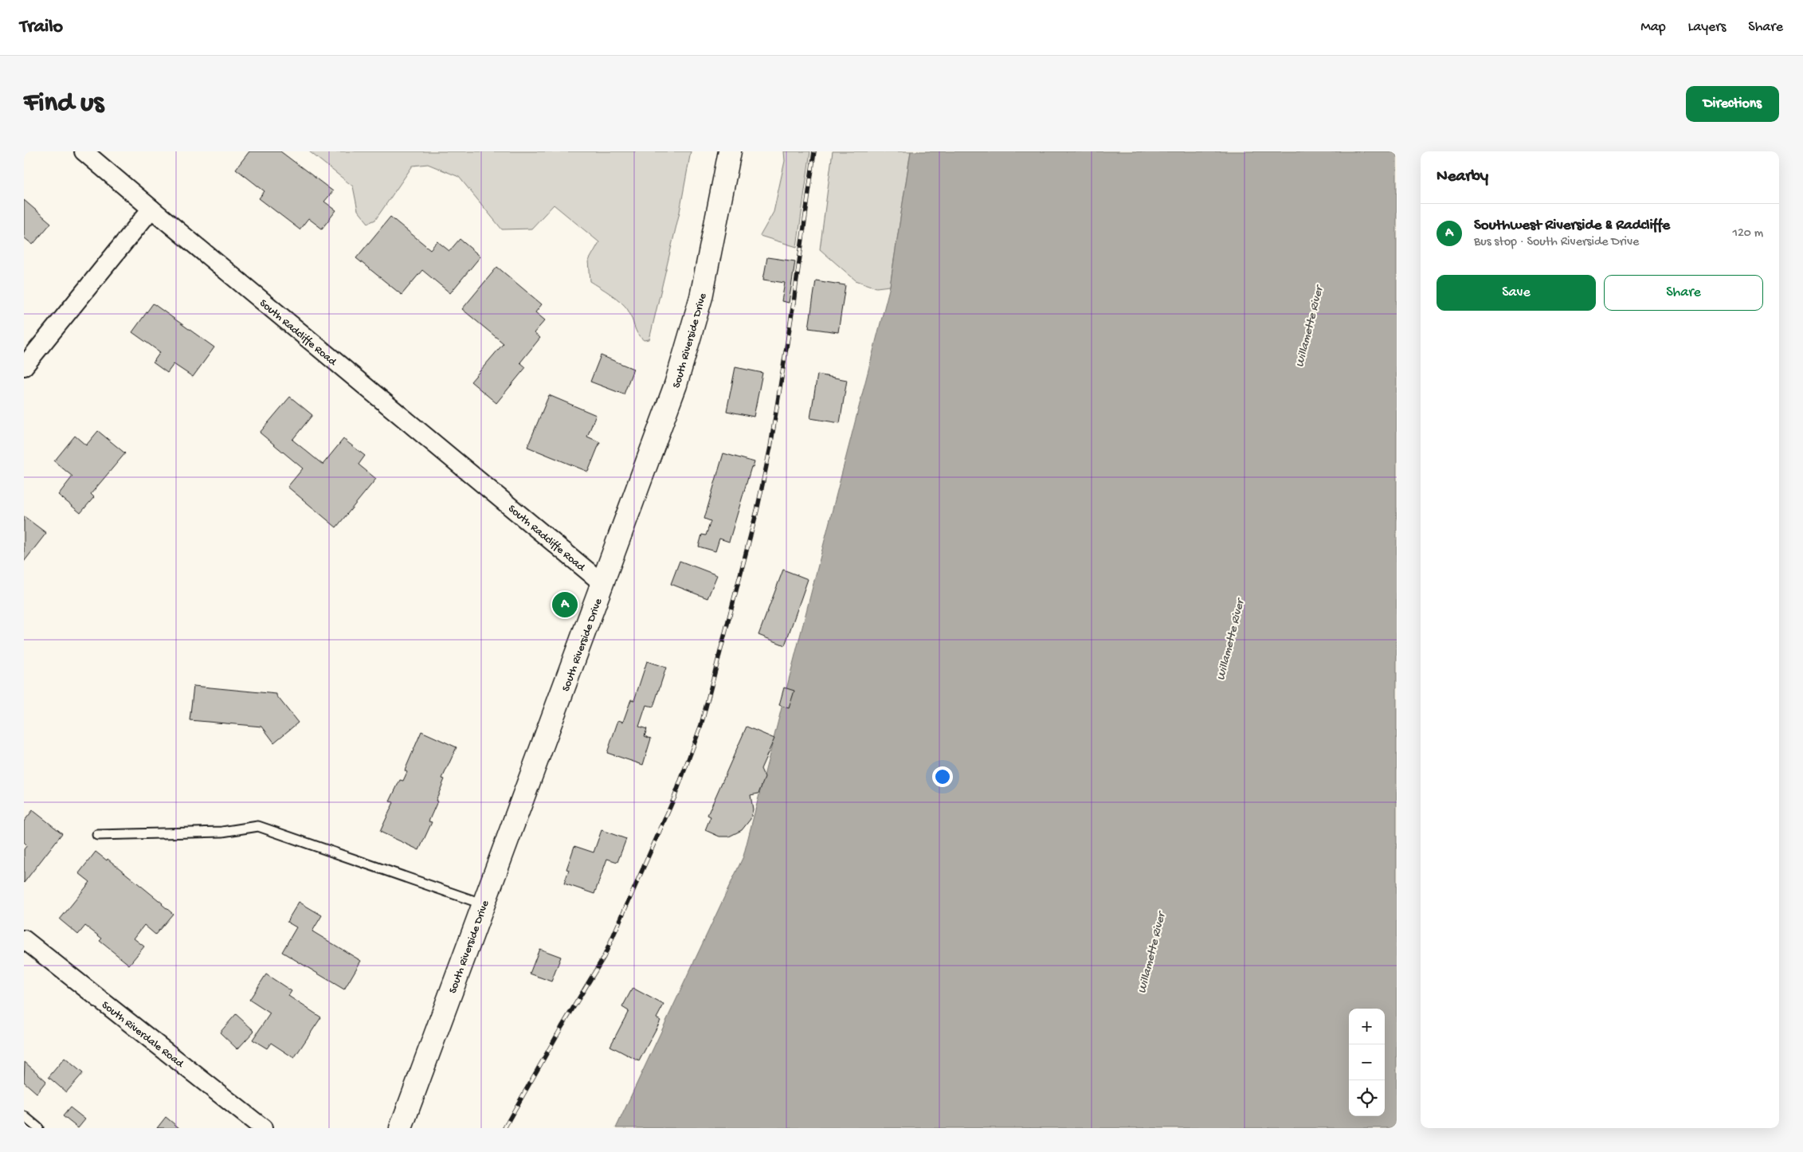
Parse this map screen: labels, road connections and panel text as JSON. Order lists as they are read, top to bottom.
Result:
{
  "streets": {
    "main road": ["South Riverside Drive"],
    "street": ["South Radcliffe Road", "South Riverdale Road"]
  },
  "crossings": [
    ["South Radcliffe Road", "South Riverside Drive"]
  ],
  "water": ["Willamette River"],
  "page": {
    "header": "Trailo",
    "nav": ["Map", "Layers", "Share"],
    "buttons": [
      "Directions",
      ["Save", "Share"]
    ],
    "title": "Find us",
    "heading": "Nearby",
    "list": [
      {
        "mark": "A",
        "name": "Southwest Riverside & Radcliffe",
        "note": "Bus stop · South Riverside Drive",
        "value": "120 m"
      }
    ],
    "pins": "A",
    "map_buttons": ["+", "−"]
  }
}
